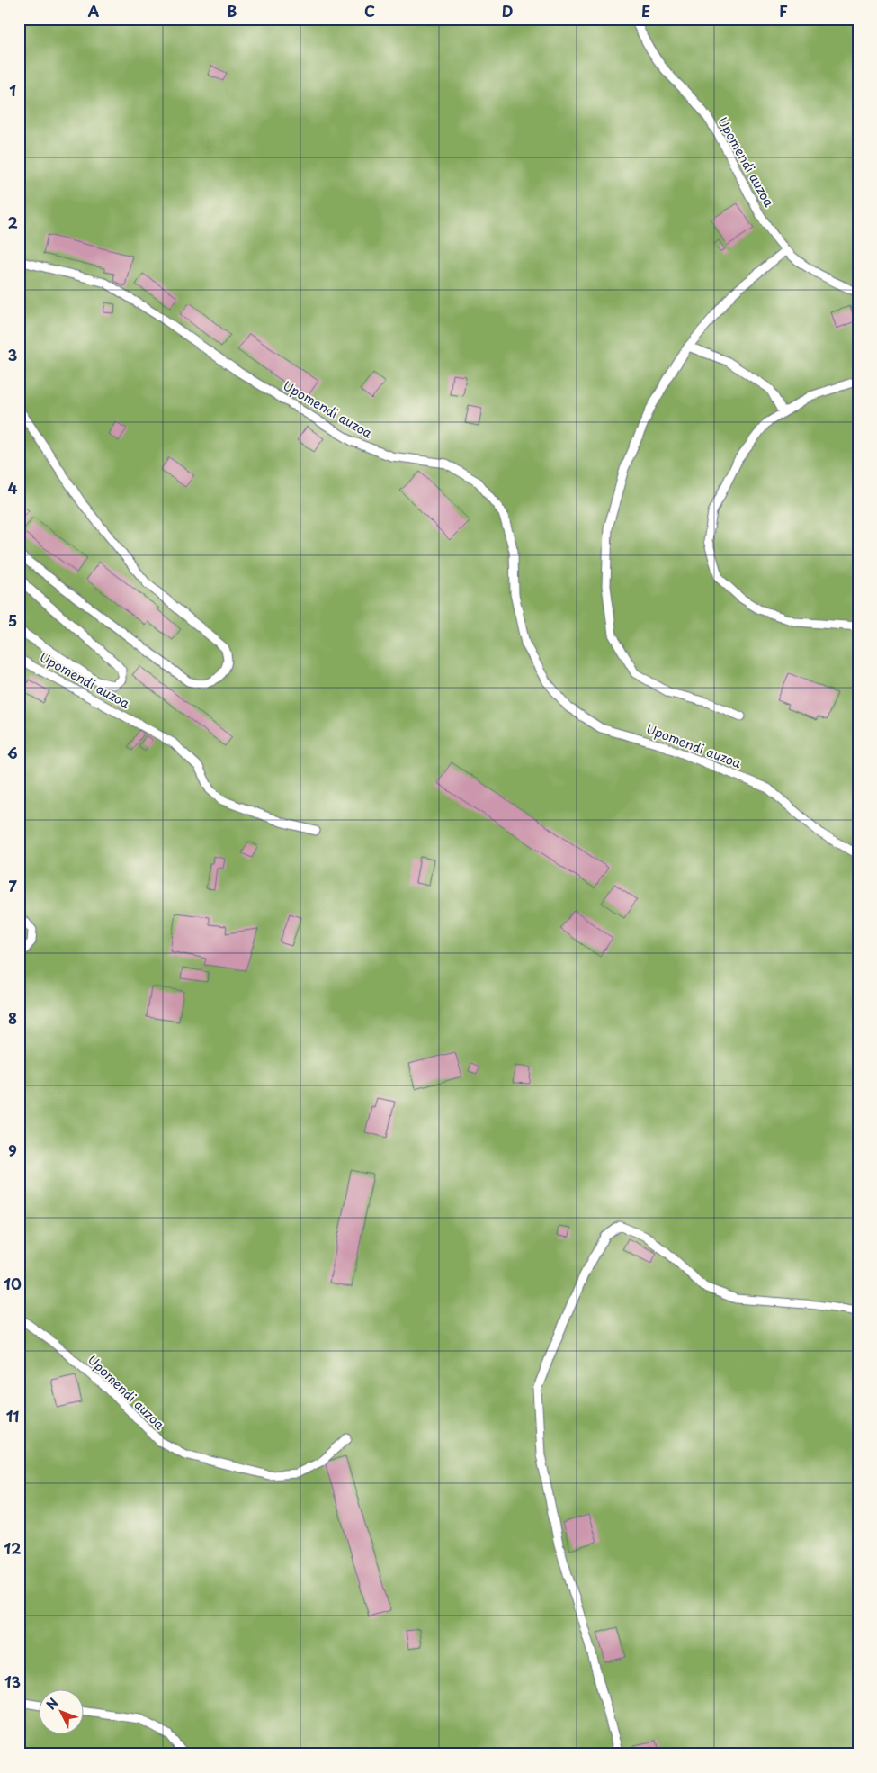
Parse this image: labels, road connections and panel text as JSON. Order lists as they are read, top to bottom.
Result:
{
  "streets": {
    "lane": ["Upomendi auzoa"]
  },
  "north": "top left",
  "grid": {
    "columns": [
      "A",
      "B",
      "C",
      "D",
      "E",
      "F"
    ],
    "rows": [
      "1",
      "2",
      "3",
      "4",
      "5",
      "6",
      "7",
      "8",
      "9",
      "10",
      "11",
      "12",
      "13"
    ]
  }
}
